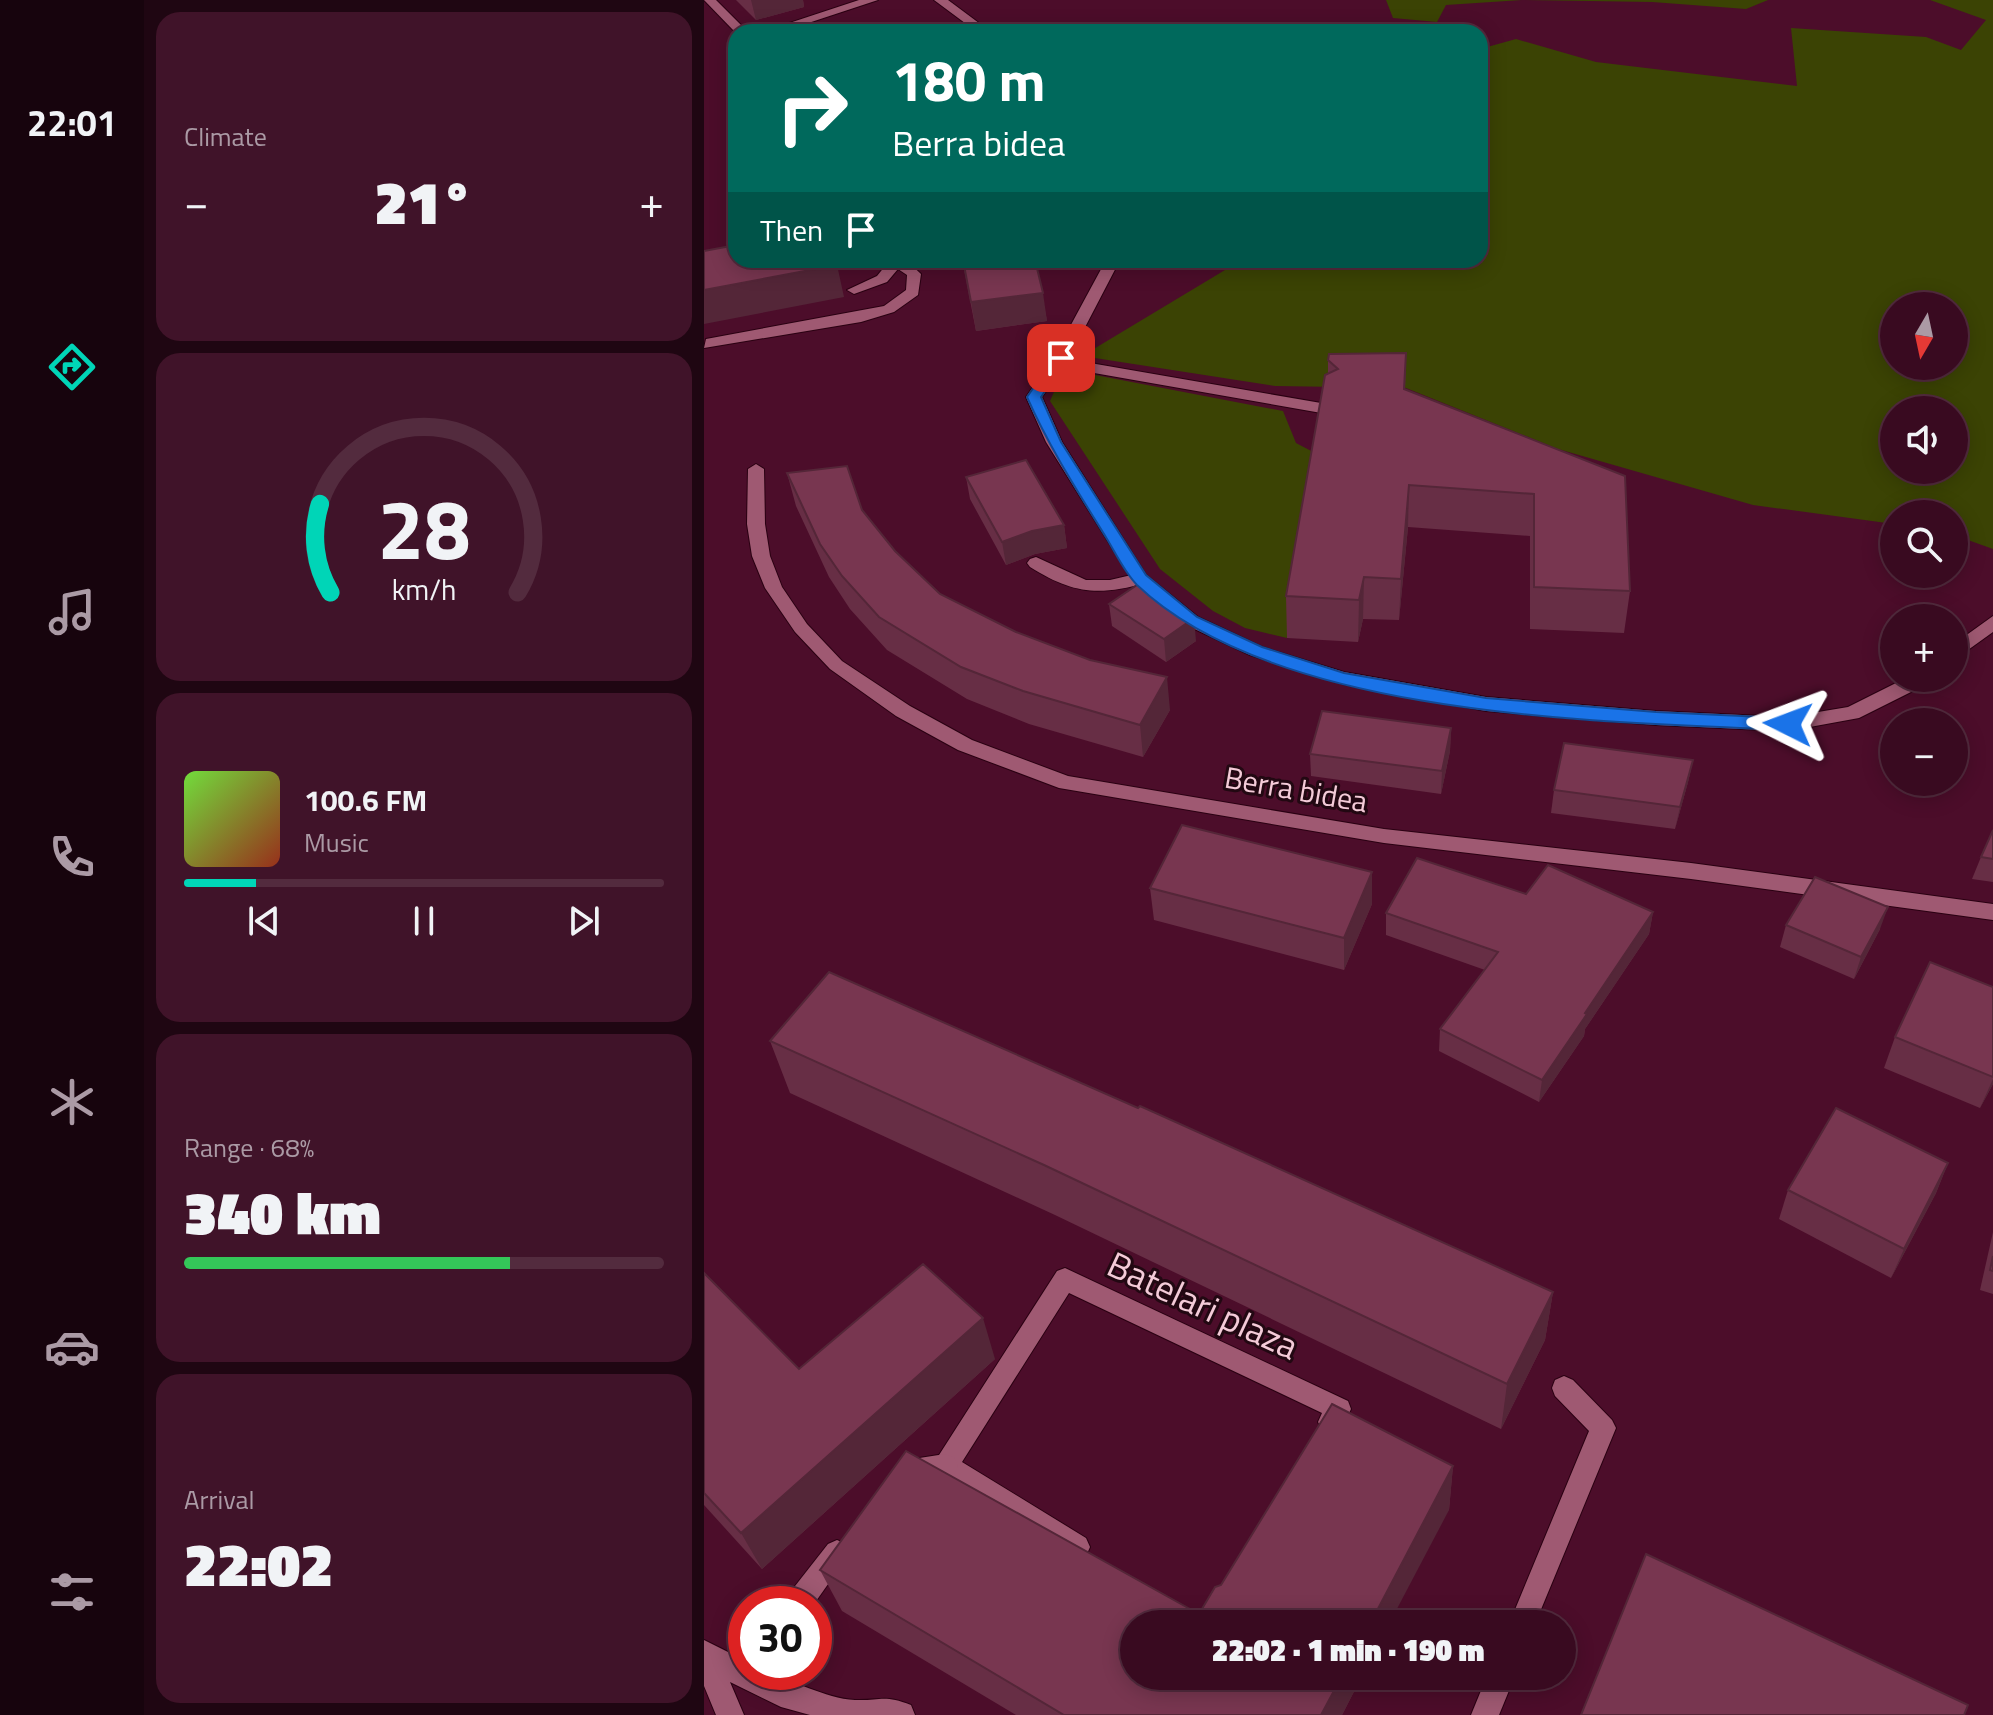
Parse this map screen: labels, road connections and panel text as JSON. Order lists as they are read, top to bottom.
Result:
{
  "streets": {
    "street": ["Berra bidea", "Batelari plaza"]
  },
  "north": "bottom",
  "page": {
    "tabs": "22:01",
    "tile": [
      "Climate",
      ["Range · 68%", "340 km"],
      ["Arrival", "22:02"]
    ],
    "turn": ["180 m", "Berra bidea"],
    "heat": ["−", "21°", "+"],
    "then": "Then",
    "map_buttons": ["+", "−"],
    "song": ["100.6 FM", "Music"],
    "limit": "30",
    "trip": "22:02 · 1 min · 190 m",
    "gauge": ["28", "km/h"]
  }
}
